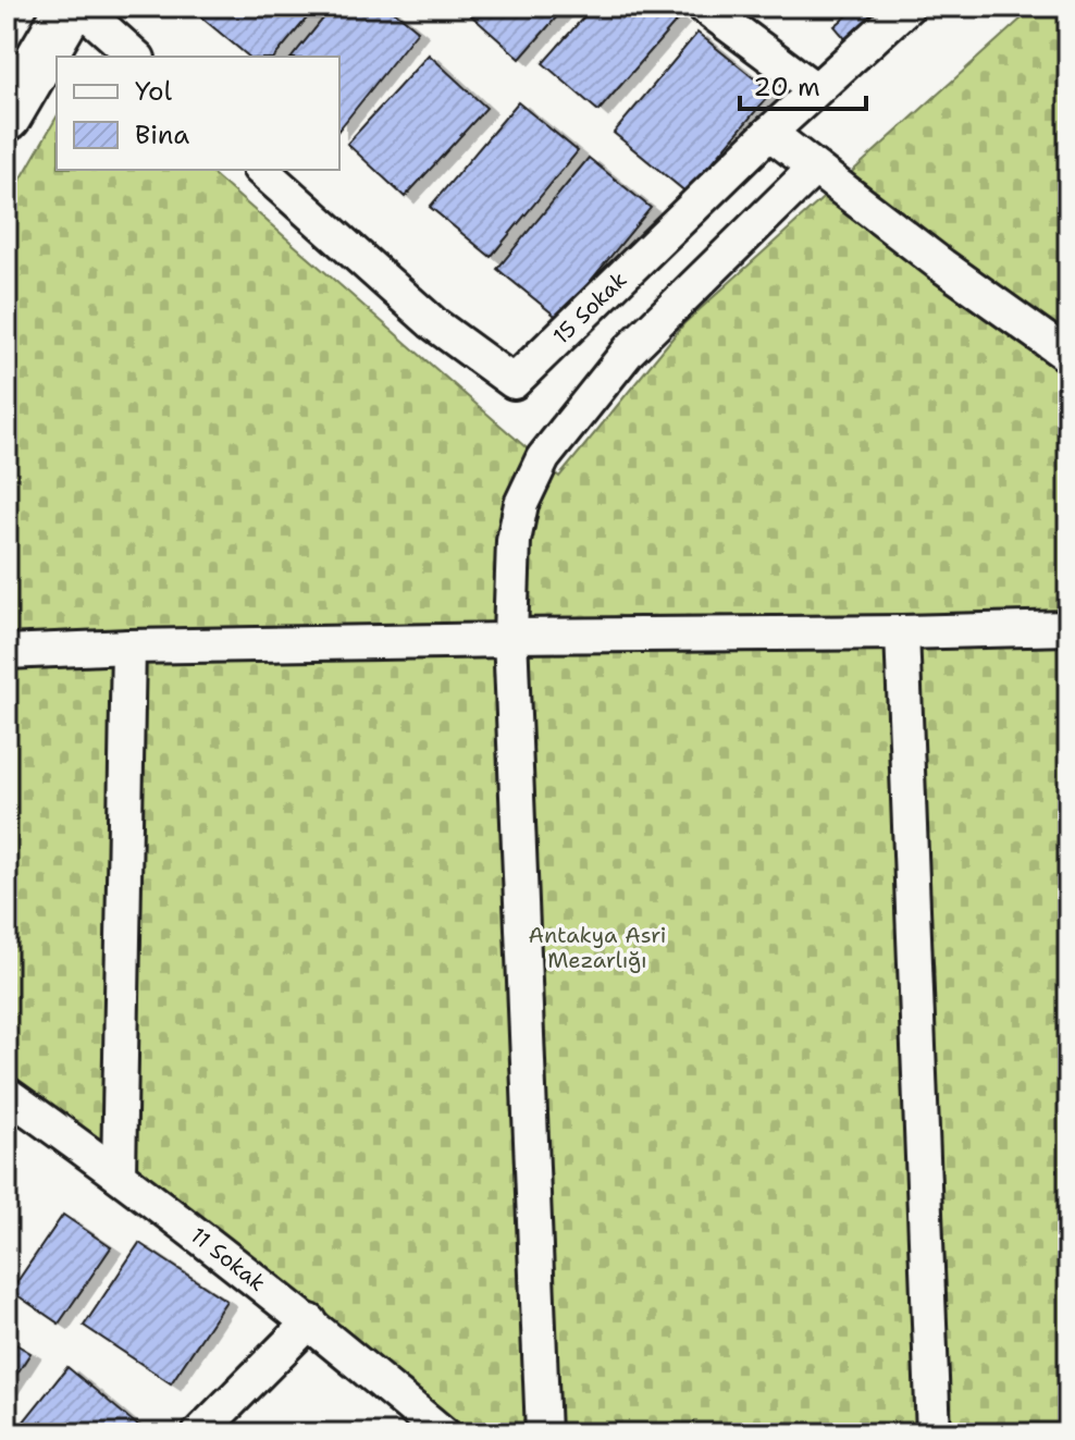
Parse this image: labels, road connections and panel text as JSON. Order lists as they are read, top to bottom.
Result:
{
  "streets": {
    "street": ["15 Sokak", "11 Sokak"]
  },
  "parks": ["Antakya Asri Mezarlığı"],
  "legend": ["Yol", "Bina"],
  "scale_bar": "20 m"
}
